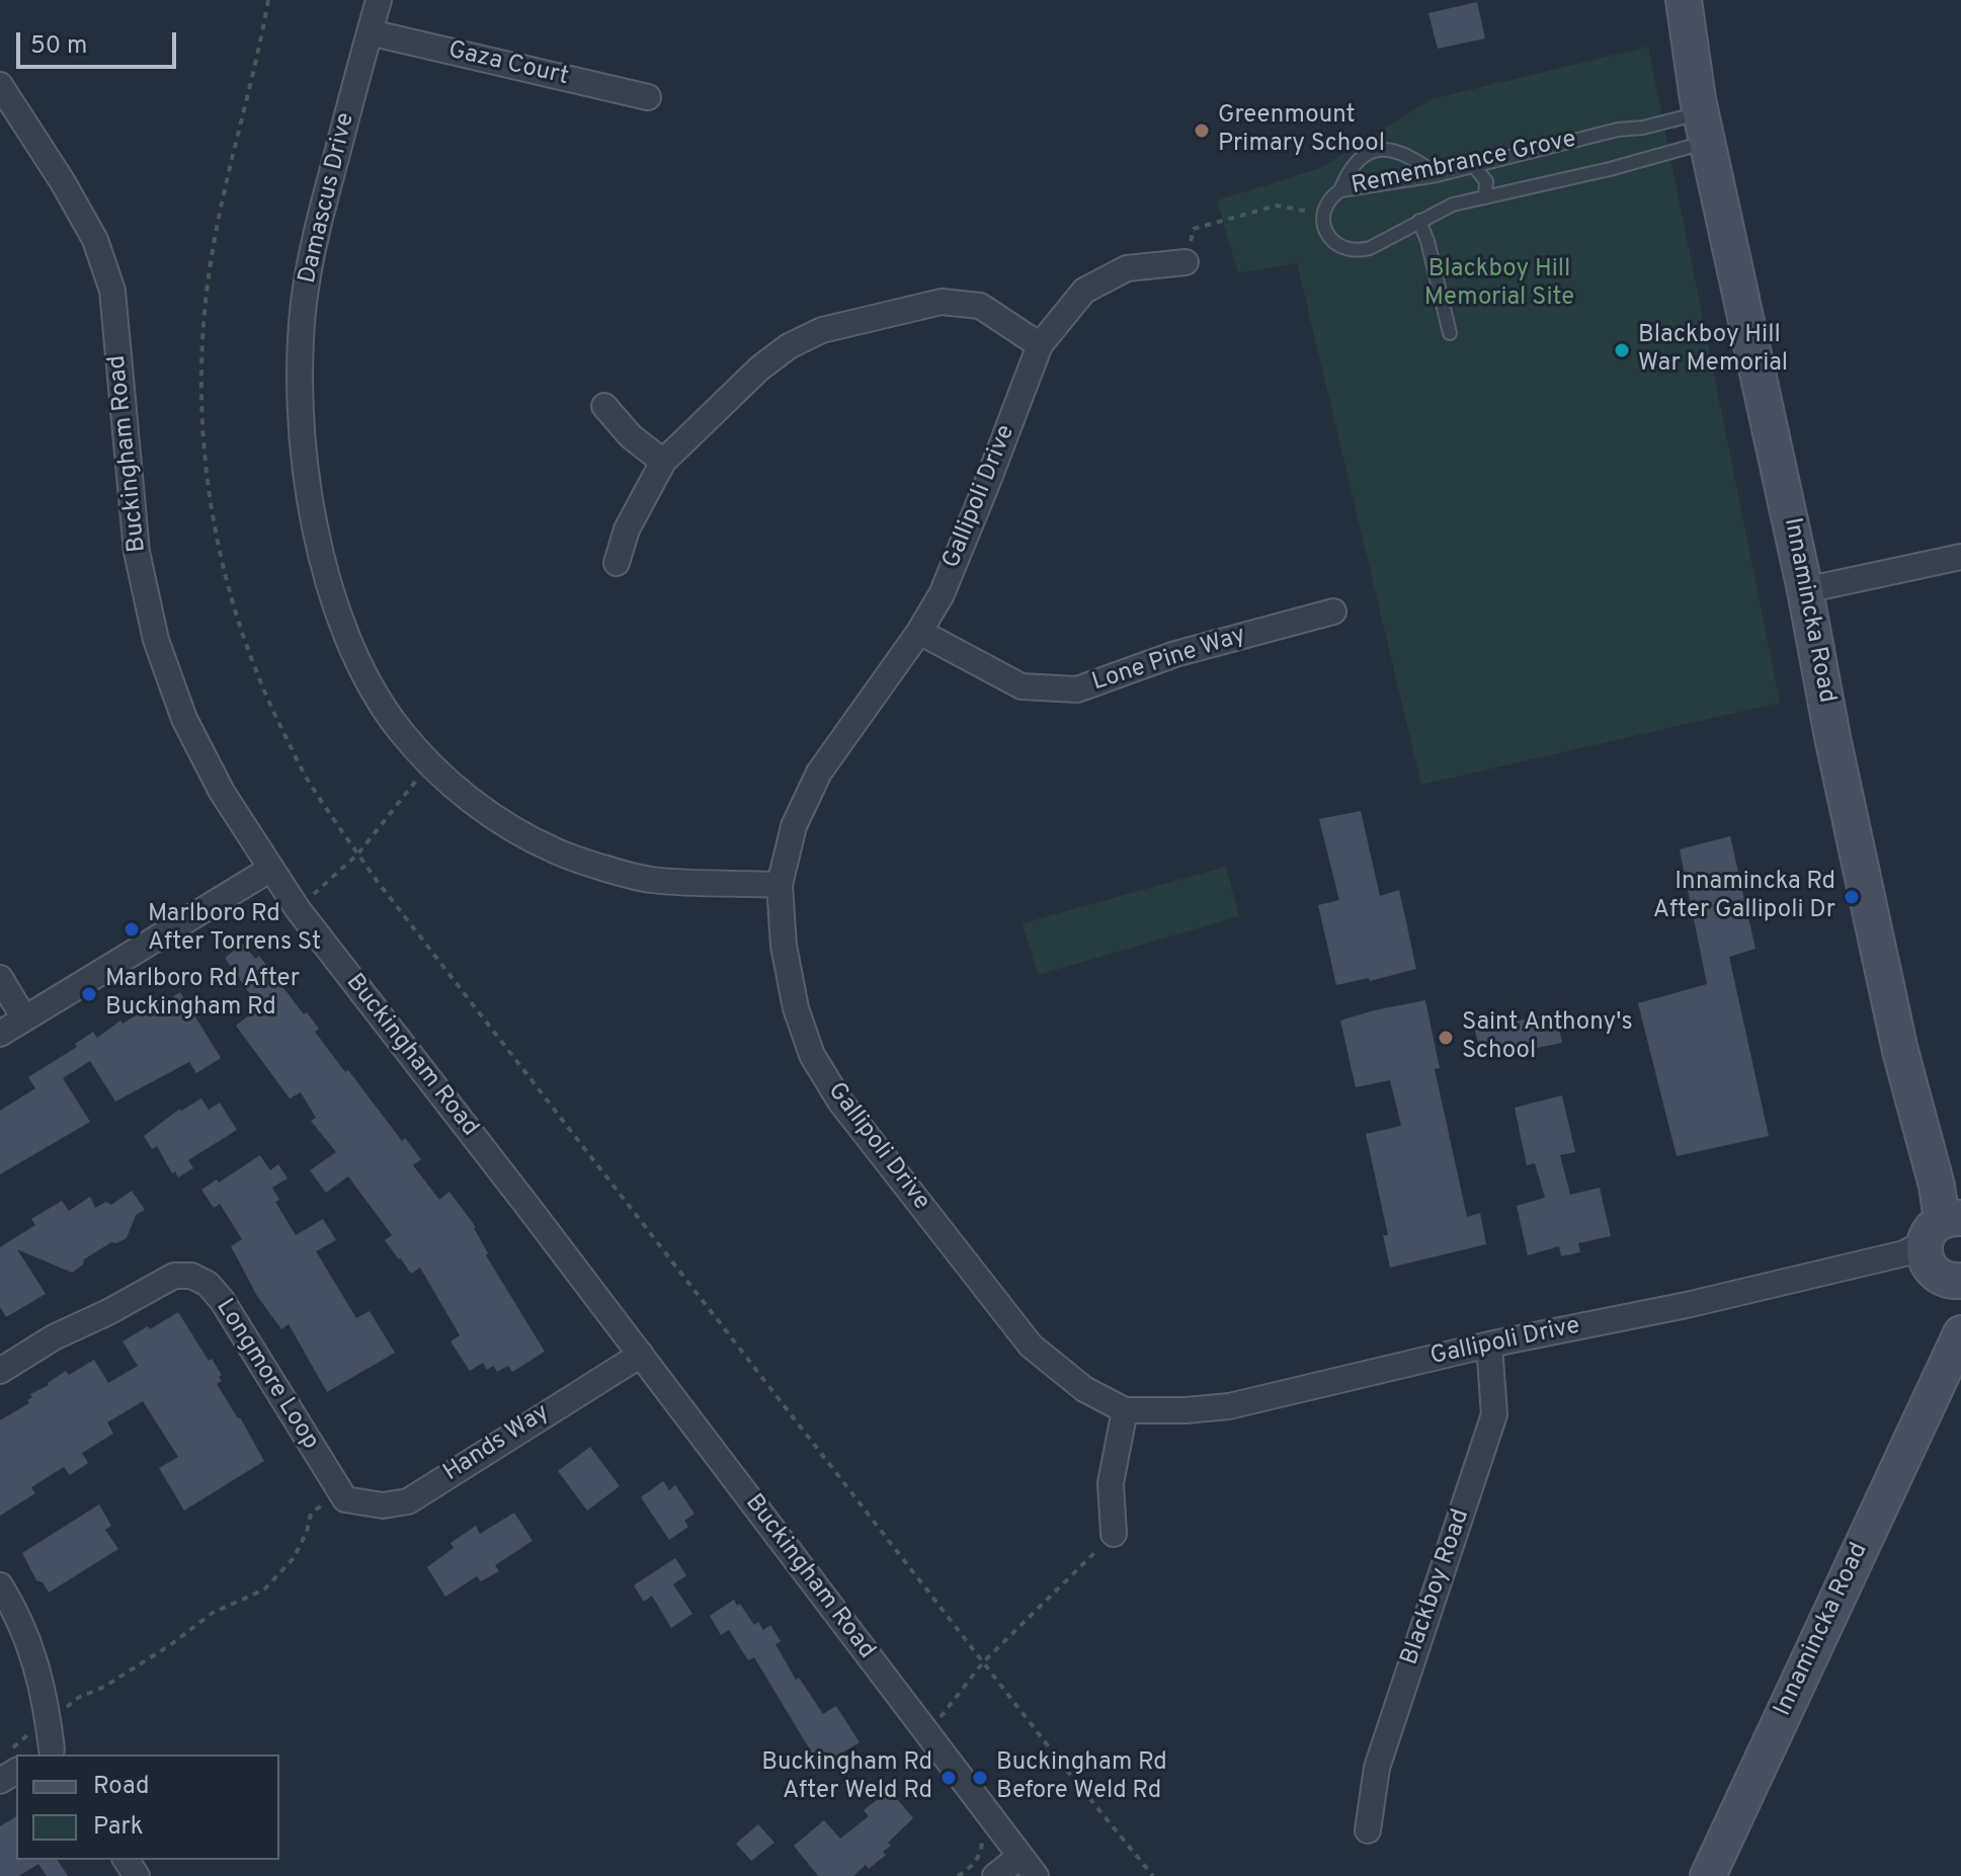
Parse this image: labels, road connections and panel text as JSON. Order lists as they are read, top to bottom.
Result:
{
  "streets": {
    "main road": ["Innamincka Road"],
    "street": [
      "Gaza Court",
      "Damascus Drive",
      "Buckingham Road",
      "Gallipoli Drive",
      "Lone Pine Way",
      "Longmore Loop",
      "Hands Way",
      "Blackboy Road"
    ],
    "lane": ["Remembrance Grove"]
  },
  "crossings": [
    ["Gaza Court", "Damascus Drive"],
    ["Remembrance Grove", "Innamincka Road"],
    ["Damascus Drive", "Gallipoli Drive"],
    ["Buckingham Road", "Hands Way"],
    ["Gallipoli Drive", "Innamincka Road"],
    ["Gallipoli Drive", "Lone Pine Way"],
    ["Gallipoli Drive", "Blackboy Road"],
    ["Longmore Loop", "Hands Way"]
  ],
  "parks": ["Blackboy Hill Memorial Site"],
  "places": [
    "Greenmount Primary School",
    "Blackboy Hill War Memorial",
    "Innamincka Rd After Gallipoli Dr",
    "Marlboro Rd After Torrens St",
    "Marlboro Rd After Buckingham Rd",
    "Saint Anthony's School",
    "Buckingham Rd After Weld Rd",
    "Buckingham Rd Before Weld Rd"
  ],
  "legend": ["Road", "Park"],
  "scale_bar": "50 m"
}
